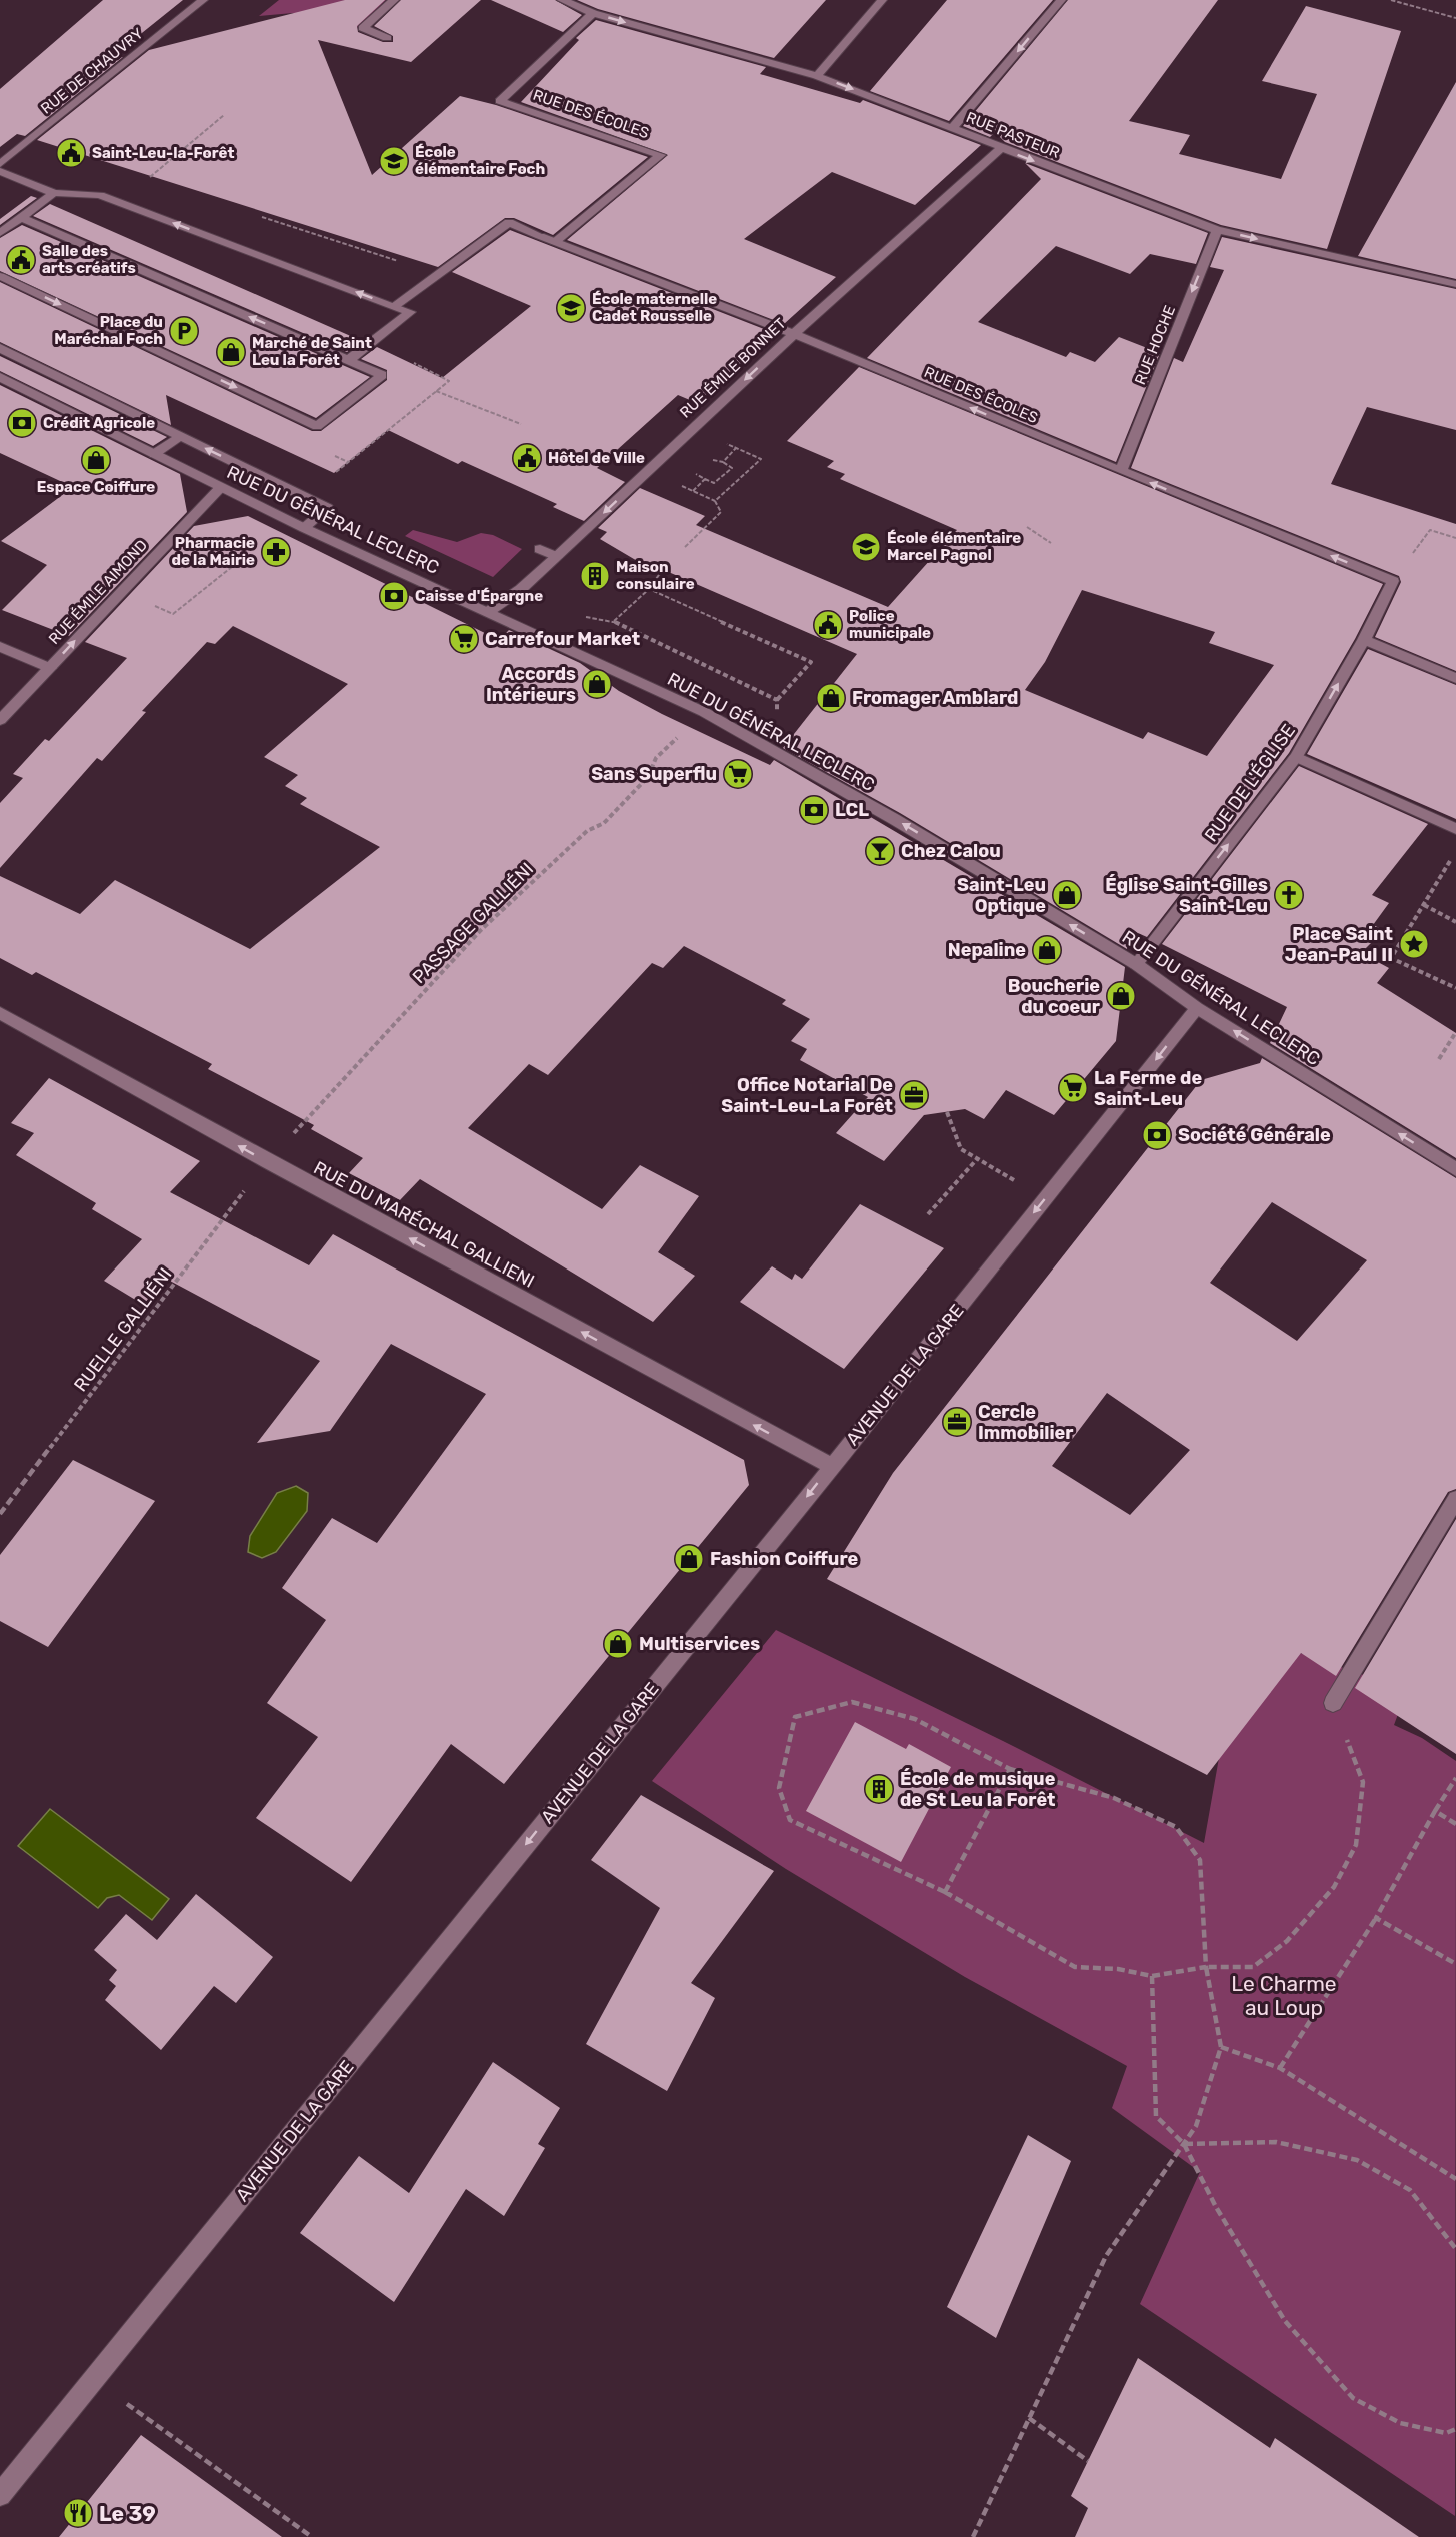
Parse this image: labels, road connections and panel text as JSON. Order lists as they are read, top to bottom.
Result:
{
  "streets": {
    "street": [
      "RUE DE CHAUVRY",
      "RUE DES ÉCOLES",
      "RUE PASTEUR",
      "RUE HOCHE",
      "RUE ÉMILE BONNET",
      "RUE DU GÉNÉRAL LECLERC",
      "RUE ÉMILE AIMOND",
      "RUE DE L'ÉGLISE",
      "RUE DU MARÉCHAL GALLIENI",
      "AVENUE DE LA GARE"
    ],
    "path": ["PASSAGE GALLIÉNI", "RUELLE GALLIÉNI"]
  },
  "crossings": [
    ["RUE DES ÉCOLES", "RUE PASTEUR"],
    ["RUE DES ÉCOLES", "RUE HOCHE"],
    ["RUE DES ÉCOLES", "RUE ÉMILE BONNET"],
    ["RUE DES ÉCOLES", "RUE DE L'ÉGLISE"],
    ["RUE PASTEUR", "RUE HOCHE"],
    ["RUE PASTEUR", "RUE ÉMILE BONNET"],
    ["RUE ÉMILE BONNET", "RUE DU GÉNÉRAL LECLERC"],
    ["RUE DU GÉNÉRAL LECLERC", "RUE ÉMILE AIMOND"],
    ["RUE DU GÉNÉRAL LECLERC", "RUE DE L'ÉGLISE"],
    ["RUE DU GÉNÉRAL LECLERC", "PASSAGE GALLIÉNI"],
    ["RUE DU GÉNÉRAL LECLERC", "AVENUE DE LA GARE"],
    ["PASSAGE GALLIÉNI", "RUE DU MARÉCHAL GALLIENI"],
    ["PASSAGE GALLIÉNI", "RUELLE GALLIÉNI"],
    ["RUE DU MARÉCHAL GALLIENI", "RUELLE GALLIÉNI"],
    ["RUE DU MARÉCHAL GALLIENI", "AVENUE DE LA GARE"]
  ],
  "one_way": [
    "RUE DES ÉCOLES",
    "RUE PASTEUR",
    "RUE HOCHE",
    "RUE ÉMILE BONNET",
    "RUE DU GÉNÉRAL LECLERC",
    "RUE DE L'ÉGLISE",
    "RUE DU MARÉCHAL GALLIENI",
    "AVENUE DE LA GARE"
  ],
  "parks": ["Le Charme au Loup"],
  "places": {
    "public building": [
      "Saint-Leu-la-Forêt",
      "Salle des arts créatifs",
      "Hôtel de Ville",
      "Police municipale"
    ],
    "school or university": ["École élémentaire Foch", "École maternelle Cadet Rousselle", "École élémentaire Marcel Pagnol"],
    "parking": ["Place du Maréchal Foch"],
    "shop": [
      "Marché de Saint Leu la Forêt",
      "Espace Coiffure",
      "Accords Intérieurs",
      "Fromager Amblard",
      "Saint-Leu Optique",
      "Nepaline",
      "Boucherie du coeur",
      "Fashion Coiffure",
      "Multiservices"
    ],
    "bank": [
      "Crédit Agricole",
      "Caisse d'Épargne",
      "LCL",
      "Société Générale"
    ],
    "pharmacy": ["Pharmacie de la Mairie"],
    "building": ["Maison consulaire", "École de musique de St Leu la Forêt"],
    "supermarket": ["Carrefour Market", "Sans Superflu", "La Ferme de Saint-Leu"],
    "bar": ["Chez Calou"],
    "church": ["Église Saint-Gilles Saint-Leu"],
    "place": ["Place Saint Jean-Paul II"],
    "office": ["Office Notarial De Saint-Leu-La Forêt", "Cercle Immobilier"],
    "restaurant": ["Le 39"]
  }
}
